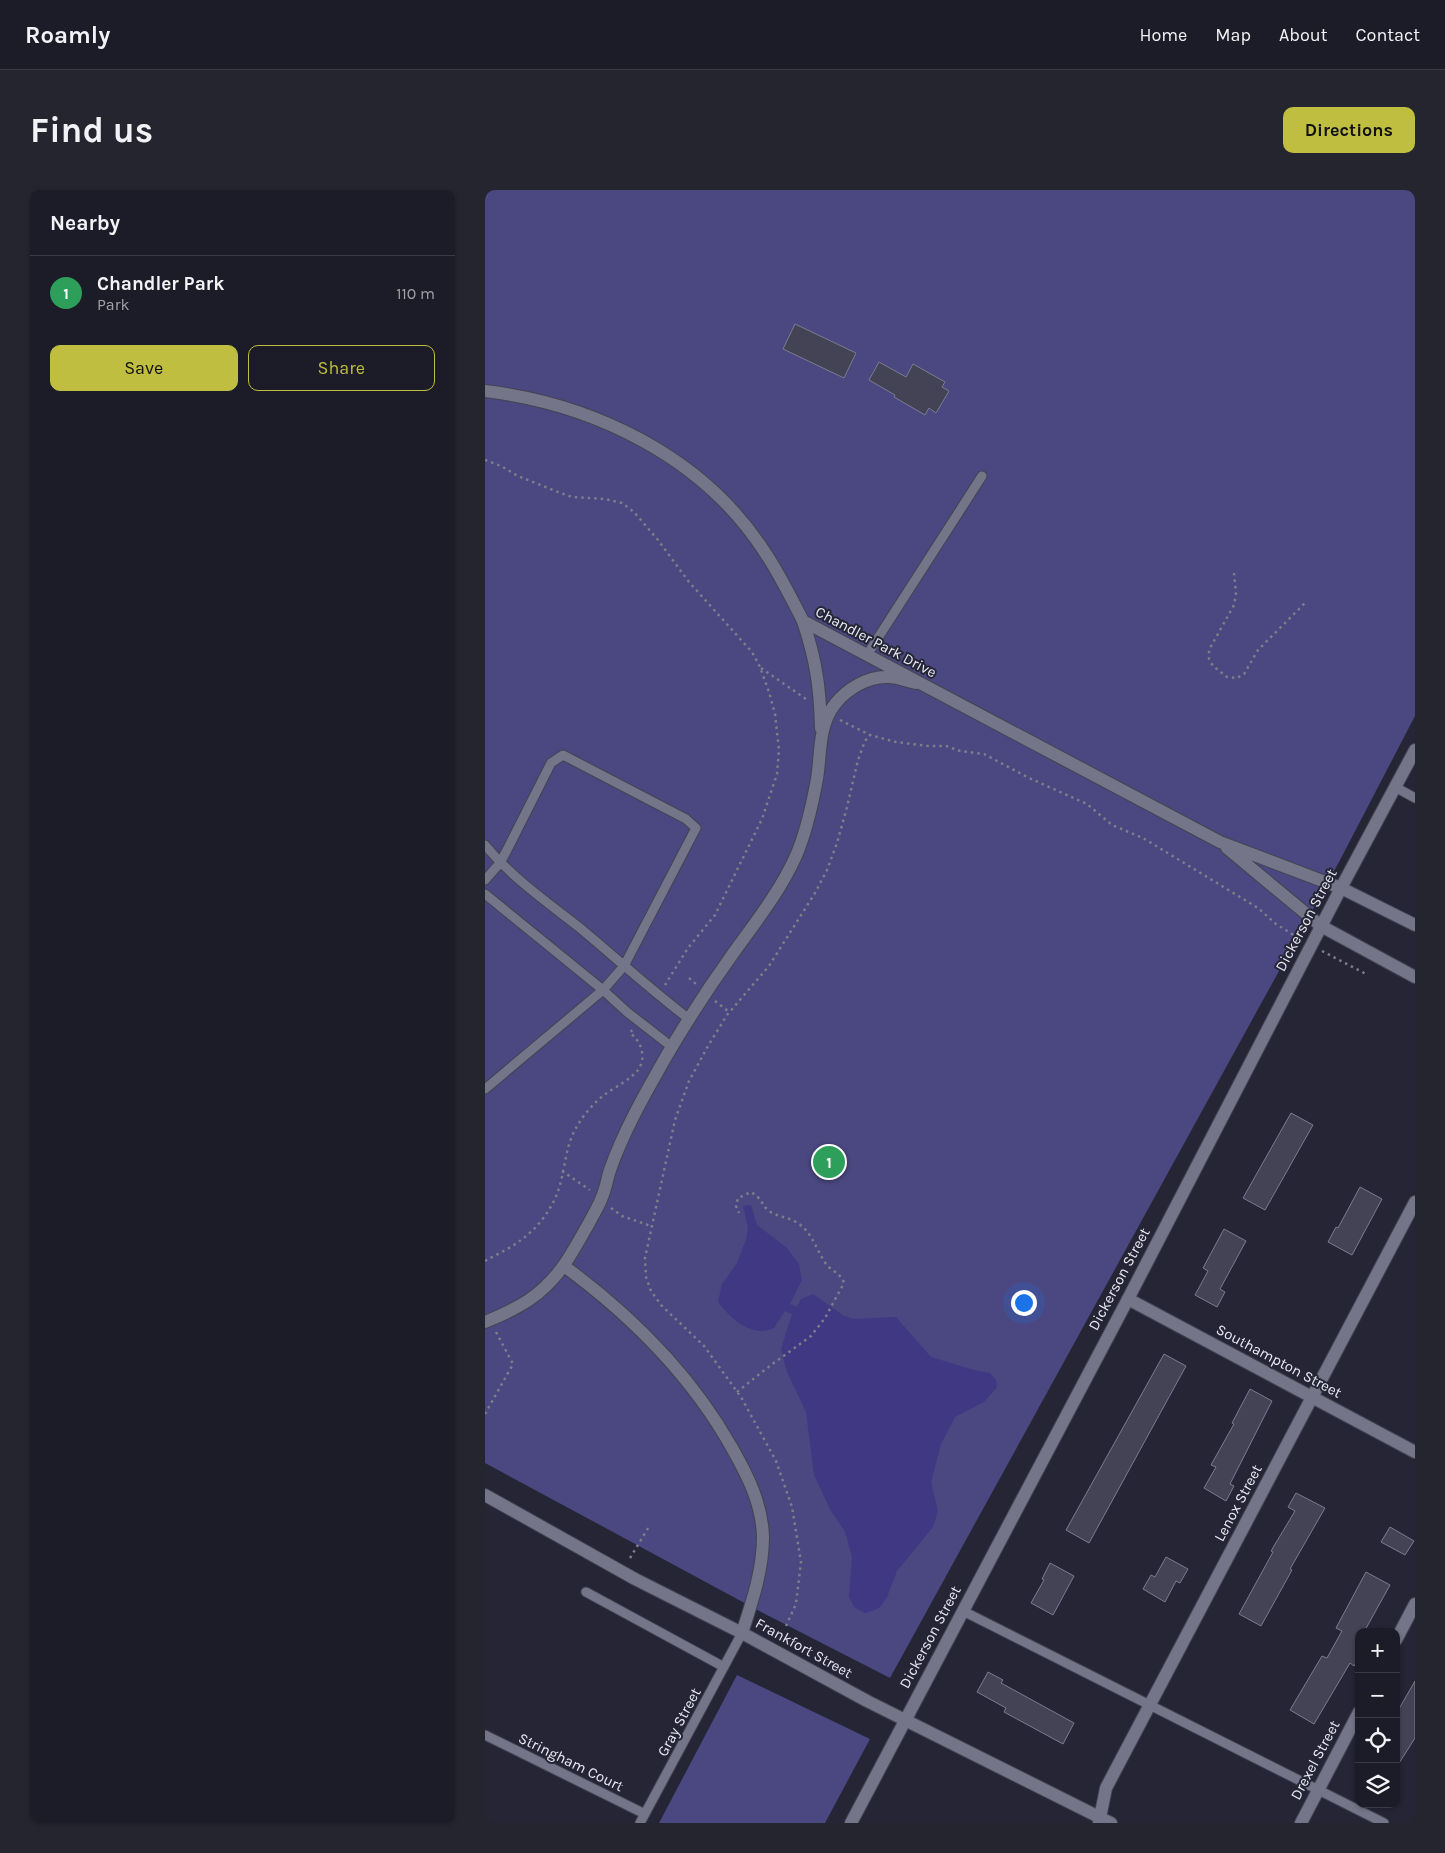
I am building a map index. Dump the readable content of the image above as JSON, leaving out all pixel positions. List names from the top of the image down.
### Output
{
  "streets": {
    "street": [
      "Chandler Park Drive",
      "Dickerson Street",
      "Southampton Street",
      "Lenox Street",
      "Frankfort Street",
      "Drexel Street"
    ],
    "lane": ["Gray Street", "Stringham Court"]
  },
  "crossings": [
    ["Chandler Park Drive", "Dickerson Street"],
    ["Dickerson Street", "Southampton Street"],
    ["Dickerson Street", "Frankfort Street"],
    ["Southampton Street", "Lenox Street"],
    ["Lenox Street", "Frankfort Street"],
    ["Frankfort Street", "Gray Street"],
    ["Gray Street", "Stringham Court"]
  ],
  "page": {
    "header": "Roamly",
    "nav": [
      "Home",
      "Map",
      "About",
      "Contact"
    ],
    "buttons": [
      "Directions",
      ["Save", "Share"]
    ],
    "title": "Find us",
    "heading": "Nearby",
    "list": [
      {
        "mark": "1",
        "name": "Chandler Park",
        "note": "Park",
        "value": "110 m"
      }
    ],
    "pins": "1",
    "map_buttons": ["+", "−"]
  }
}
